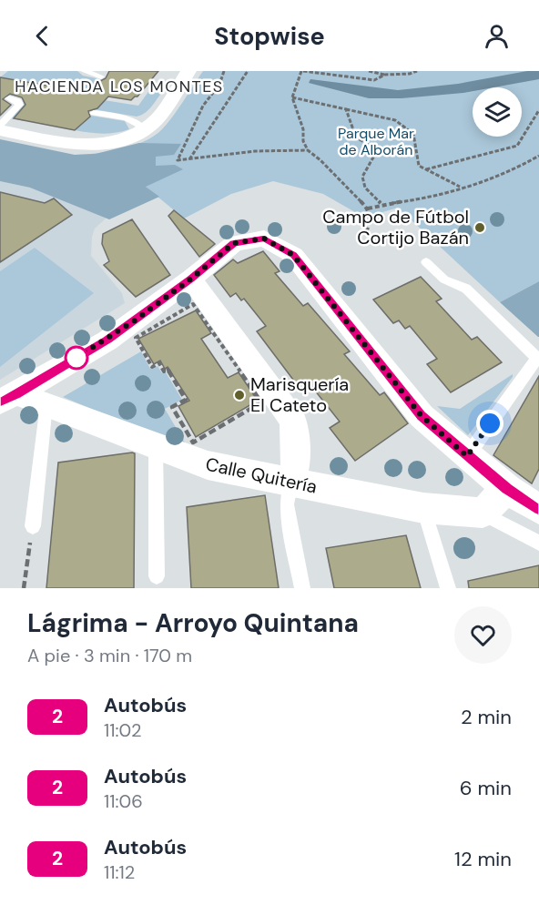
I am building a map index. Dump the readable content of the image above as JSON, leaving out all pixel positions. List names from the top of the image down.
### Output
{
  "streets": {
    "street": ["Calle Quitería"]
  },
  "districts": ["HACIENDA LOS MONTES"],
  "parks": ["Parque Mar de Alborán"],
  "places": ["Campo de Fútbol Cortijo Bazán", "Marisquería El Cateto"],
  "lines": ["bus line 2"],
  "page": {
    "header": "Stopwise",
    "heading": ["Lágrima - Arroyo Quintana", "A pie · 3 min · 170 m"],
    "list": [
      {
        "mark": "2",
        "name": "Autobús",
        "note": "11:02",
        "value": "2 min"
      },
      {
        "mark": "2",
        "name": "Autobús",
        "note": "11:06",
        "value": "6 min"
      },
      {
        "mark": "2",
        "name": "Autobús",
        "note": "11:12",
        "value": "12 min"
      }
    ]
  }
}
